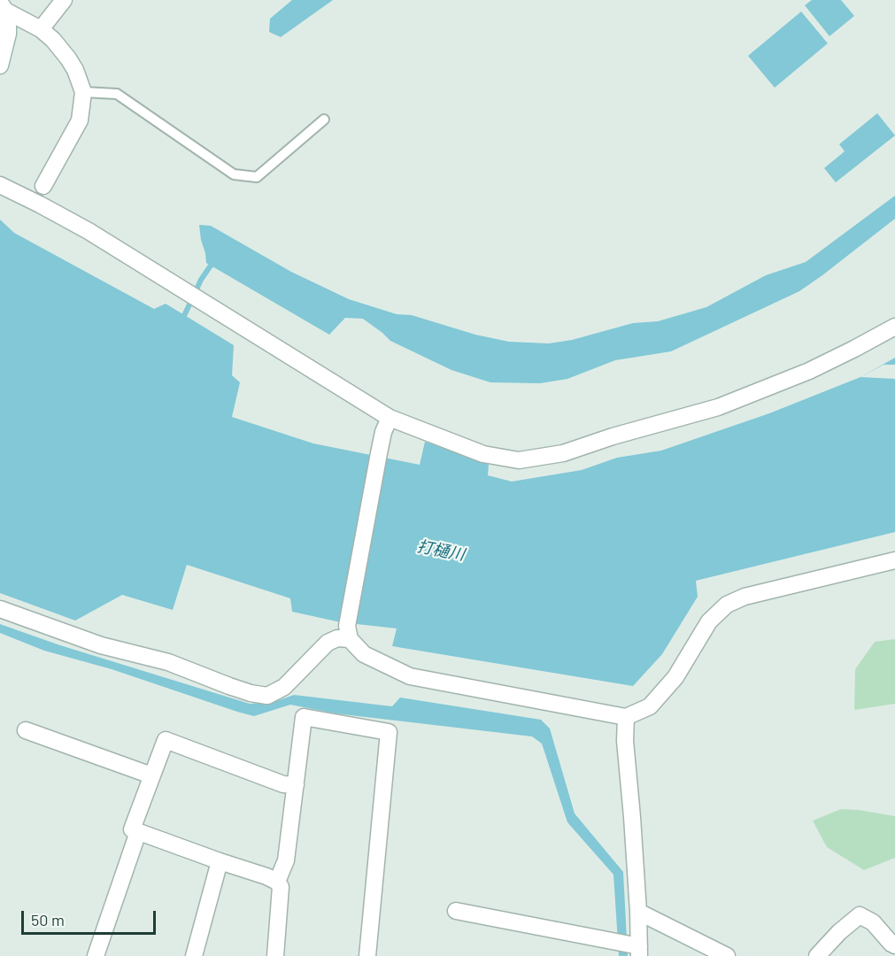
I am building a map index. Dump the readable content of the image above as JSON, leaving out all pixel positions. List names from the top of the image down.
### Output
{
  "water": ["打樋川"],
  "scale_bar": "50 m"
}
